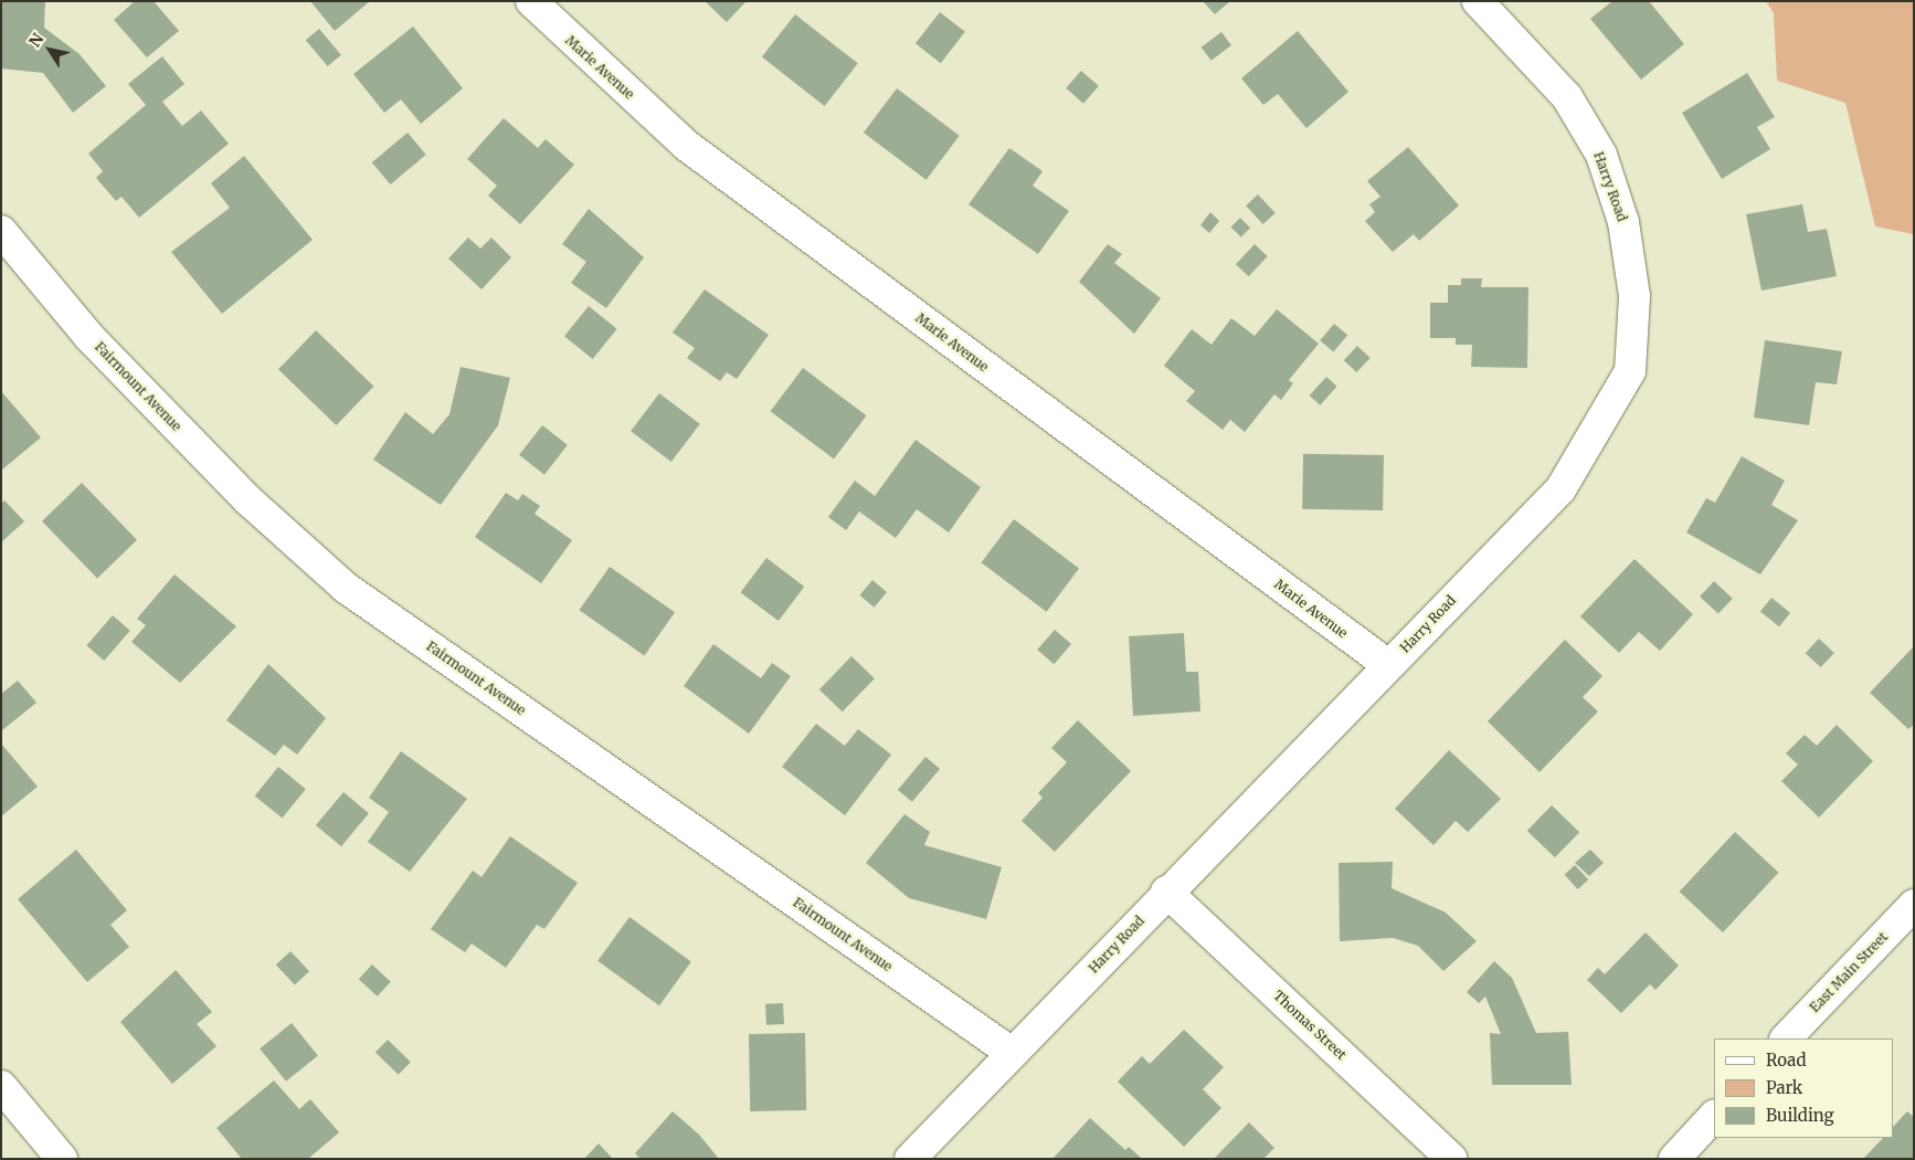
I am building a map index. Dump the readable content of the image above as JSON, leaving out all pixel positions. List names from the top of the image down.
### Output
{
  "streets": {
    "street": [
      "Marie Avenue",
      "Harry Road",
      "Fairmount Avenue",
      "East Main Street",
      "Thomas Street"
    ]
  },
  "crossings": [
    ["Marie Avenue", "Harry Road"],
    ["Harry Road", "Fairmount Avenue"],
    ["Harry Road", "Thomas Street"]
  ],
  "legend": ["Road", "Park", "Building"],
  "north": "top left"
}
